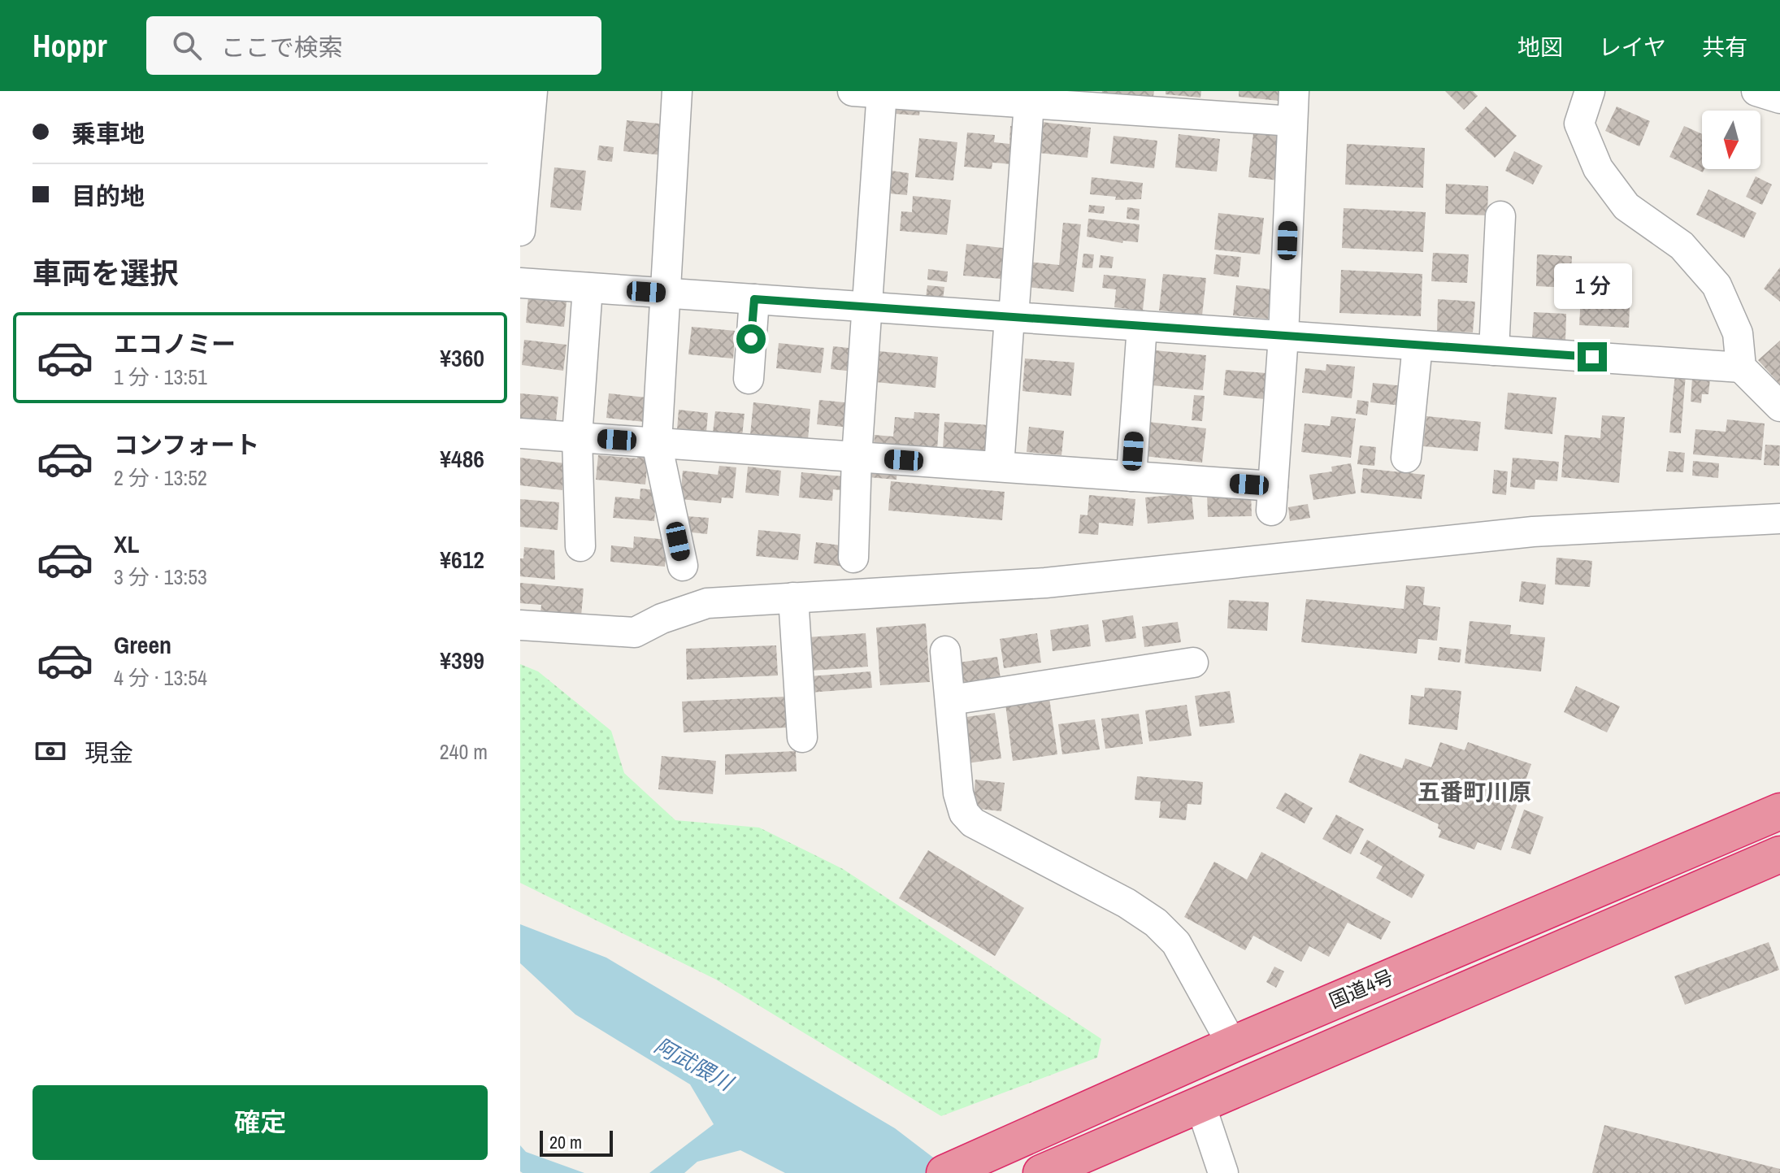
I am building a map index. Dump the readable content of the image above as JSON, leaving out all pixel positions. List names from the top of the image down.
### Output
{
  "streets": {
    "highway": ["国道4号"]
  },
  "districts": ["五番町川原"],
  "water": ["阿武隈川"],
  "scale_bar": "20 m",
  "north": "bottom",
  "page": {
    "header": "Hoppr",
    "search": "ここで検索",
    "nav": ["地図", "レイヤ", "共有"],
    "banner": ["乗車地", "目的地"],
    "heading": "車両を選択",
    "bubble": "1 分",
    "list": [
      {
        "name": "エコノミー",
        "note": "1 分 · 13:51",
        "value": "¥360"
      },
      {
        "name": "コンフォート",
        "note": "2 分 · 13:52",
        "value": "¥486"
      },
      {
        "name": "XL",
        "note": "3 分 · 13:53",
        "value": "¥612"
      },
      {
        "name": "Green",
        "note": "4 分 · 13:54",
        "value": "¥399"
      }
    ],
    "pay": ["現金", "240 m"],
    "buttons": "確定",
    "scale": "20 m"
  }
}
